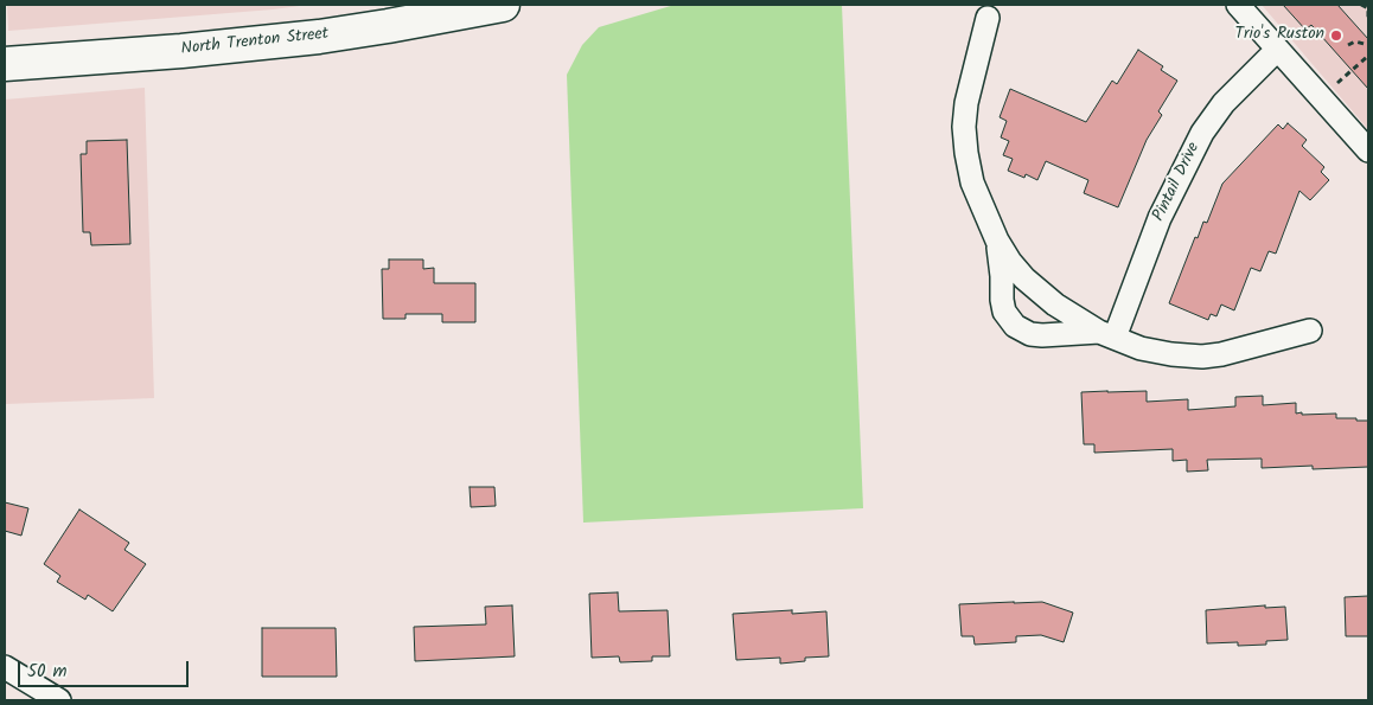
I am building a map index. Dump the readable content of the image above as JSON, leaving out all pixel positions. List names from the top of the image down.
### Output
{
  "streets": {
    "highway": ["North Trenton Street"],
    "street": ["Pintail Drive"]
  },
  "places": ["Trio's Ruston"],
  "scale_bar": "50 m"
}
